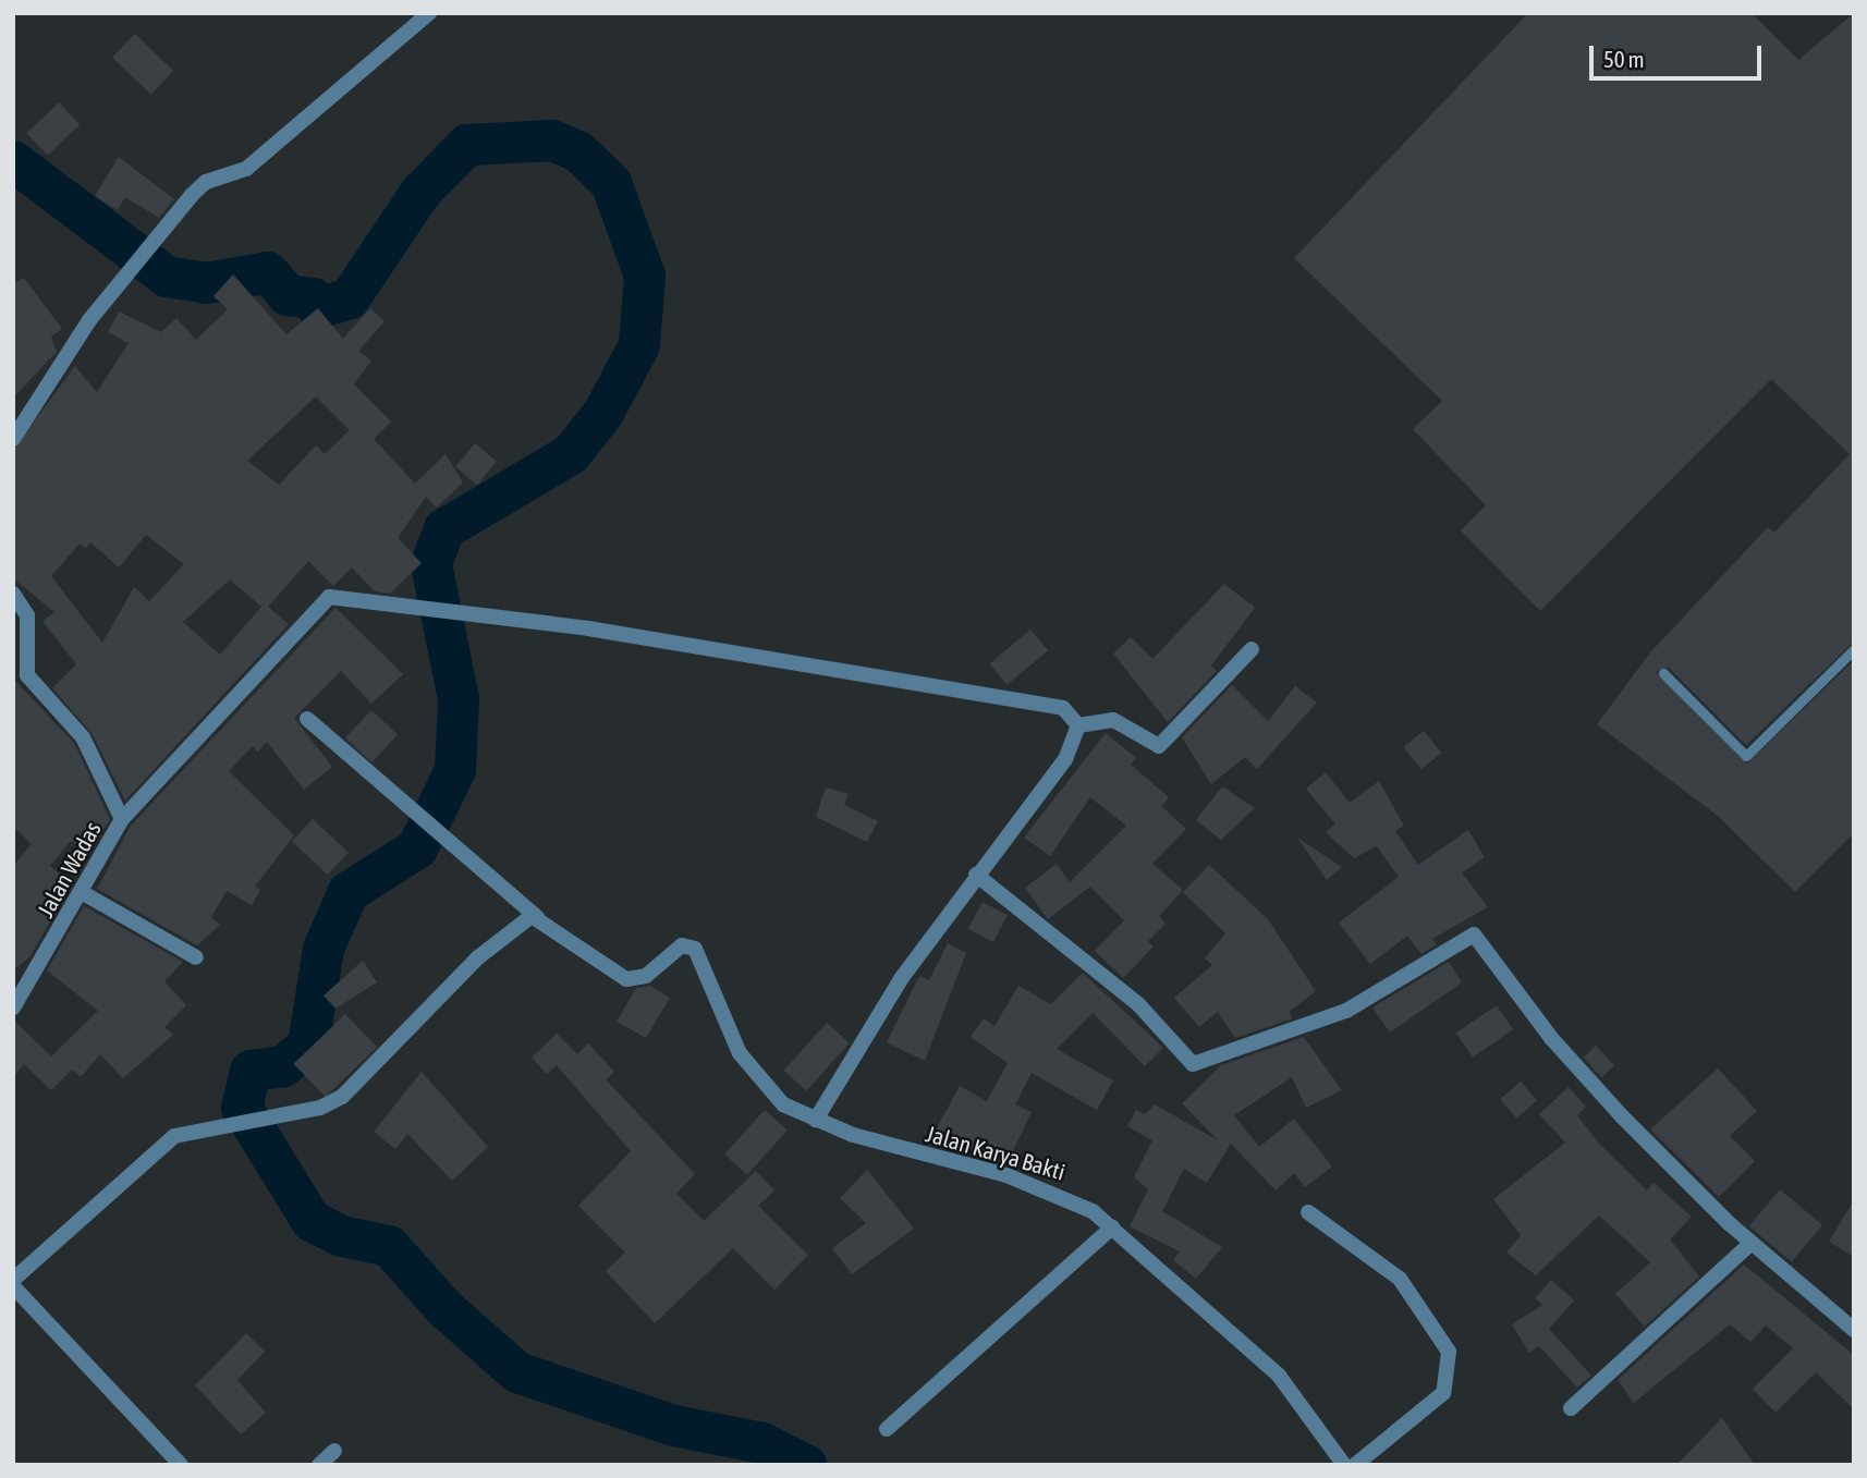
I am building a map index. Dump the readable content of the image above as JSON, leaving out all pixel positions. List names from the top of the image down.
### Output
{
  "streets": {
    "street": ["Jalan Wadas", "Jalan Karya Bakti"]
  },
  "scale_bar": "50 m"
}
